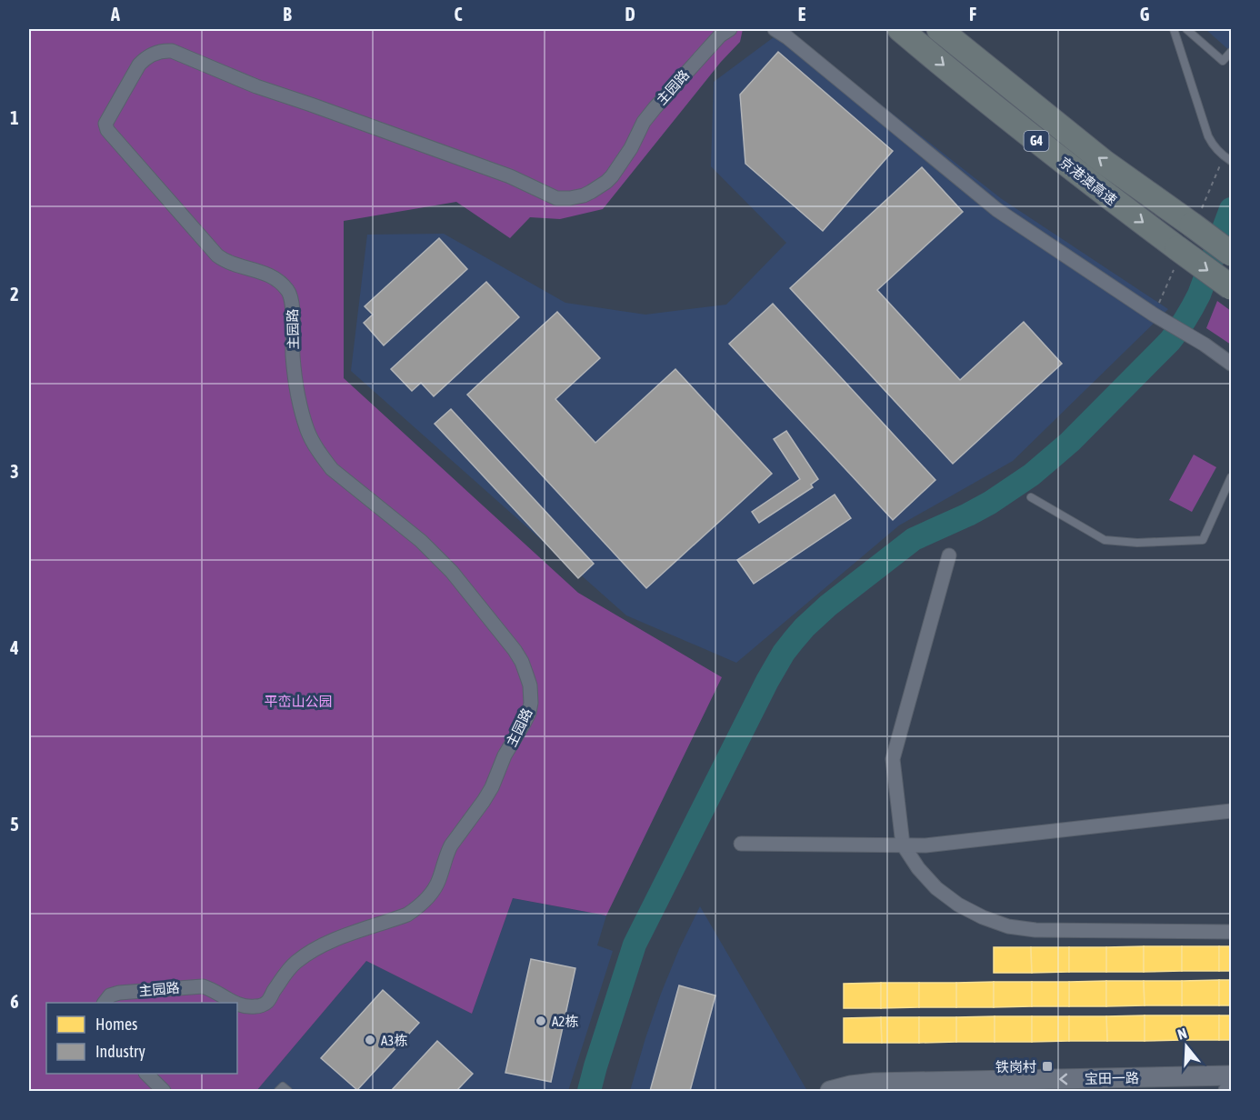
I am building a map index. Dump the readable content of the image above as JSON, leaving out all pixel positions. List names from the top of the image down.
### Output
{
  "streets": {
    "highway": ["G4", "京港澳高速"],
    "main road": ["宝田一路"],
    "street": ["主园路"]
  },
  "one_way": ["宝田一路"],
  "parks": ["平峦山公园"],
  "places": {
    "other": ["A2栋", "A3栋"],
    "transit": ["铁岗村"]
  },
  "legend": ["Homes", "Industry"],
  "north": "top",
  "grid": {
    "columns": [
      "A",
      "B",
      "C",
      "D",
      "E",
      "F",
      "G"
    ],
    "rows": [
      "1",
      "2",
      "3",
      "4",
      "5",
      "6"
    ]
  }
}
